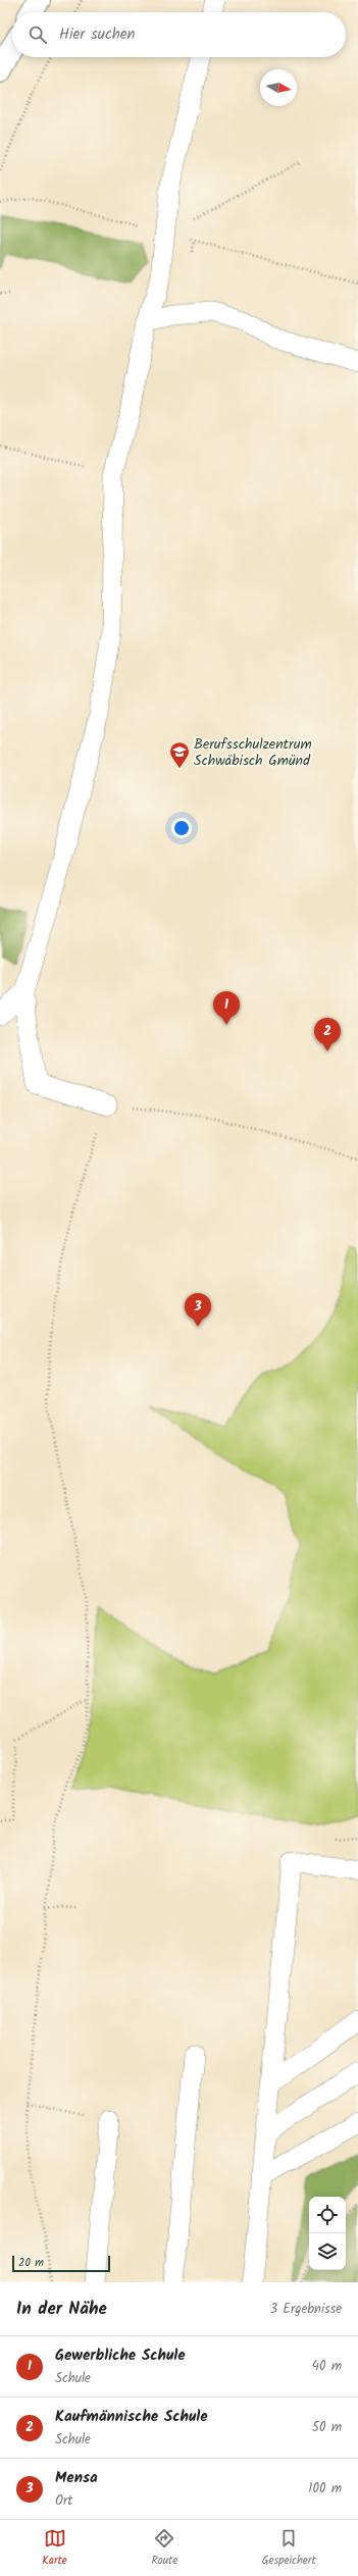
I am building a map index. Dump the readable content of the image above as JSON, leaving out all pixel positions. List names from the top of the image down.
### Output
{
  "places": {
    "school or university": ["Berufsschulzentrum Schwäbisch Gmünd"]
  },
  "scale_bar": "20 m",
  "north": "right",
  "page": {
    "search": "Hier suchen",
    "pins": ["1", "2", "3"],
    "scale": "20 m",
    "heading": ["In der Nähe", "3 Ergebnisse"],
    "list": [
      {
        "mark": "1",
        "name": "Gewerbliche Schule",
        "note": "Schule",
        "value": "40 m"
      },
      {
        "mark": "2",
        "name": "Kaufmännische Schule",
        "note": "Schule",
        "value": "50 m"
      },
      {
        "mark": "3",
        "name": "Mensa",
        "note": "Ort",
        "value": "100 m"
      }
    ],
    "nav": ["Karte", "Route", "Gespeichert"]
  }
}
